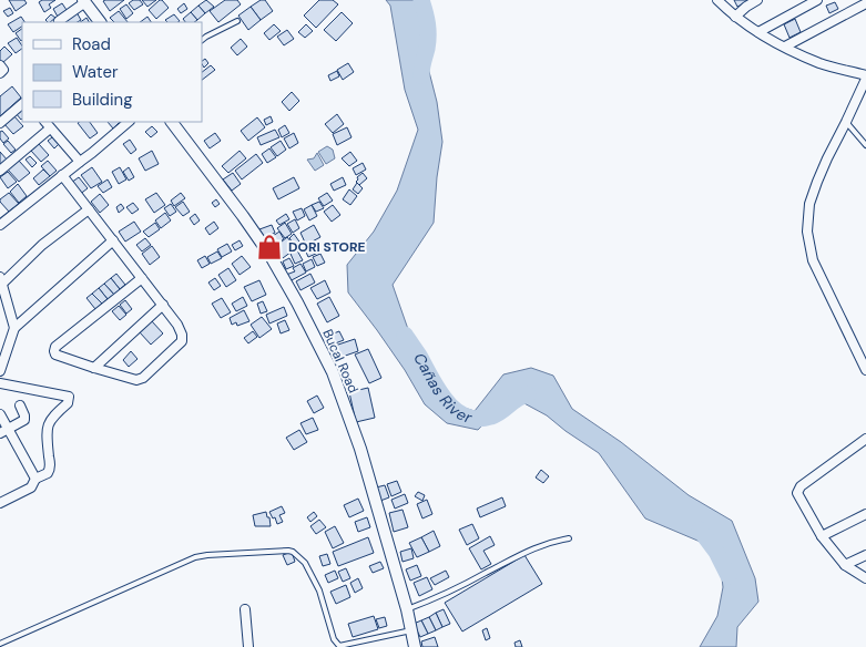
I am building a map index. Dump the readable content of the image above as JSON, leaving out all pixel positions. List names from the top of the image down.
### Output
{
  "streets": {
    "street": ["Bucal Road"]
  },
  "water": ["Cañas River"],
  "places": {
    "shop": ["DORI STORE"]
  },
  "legend": ["Road", "Water", "Building"]
}
